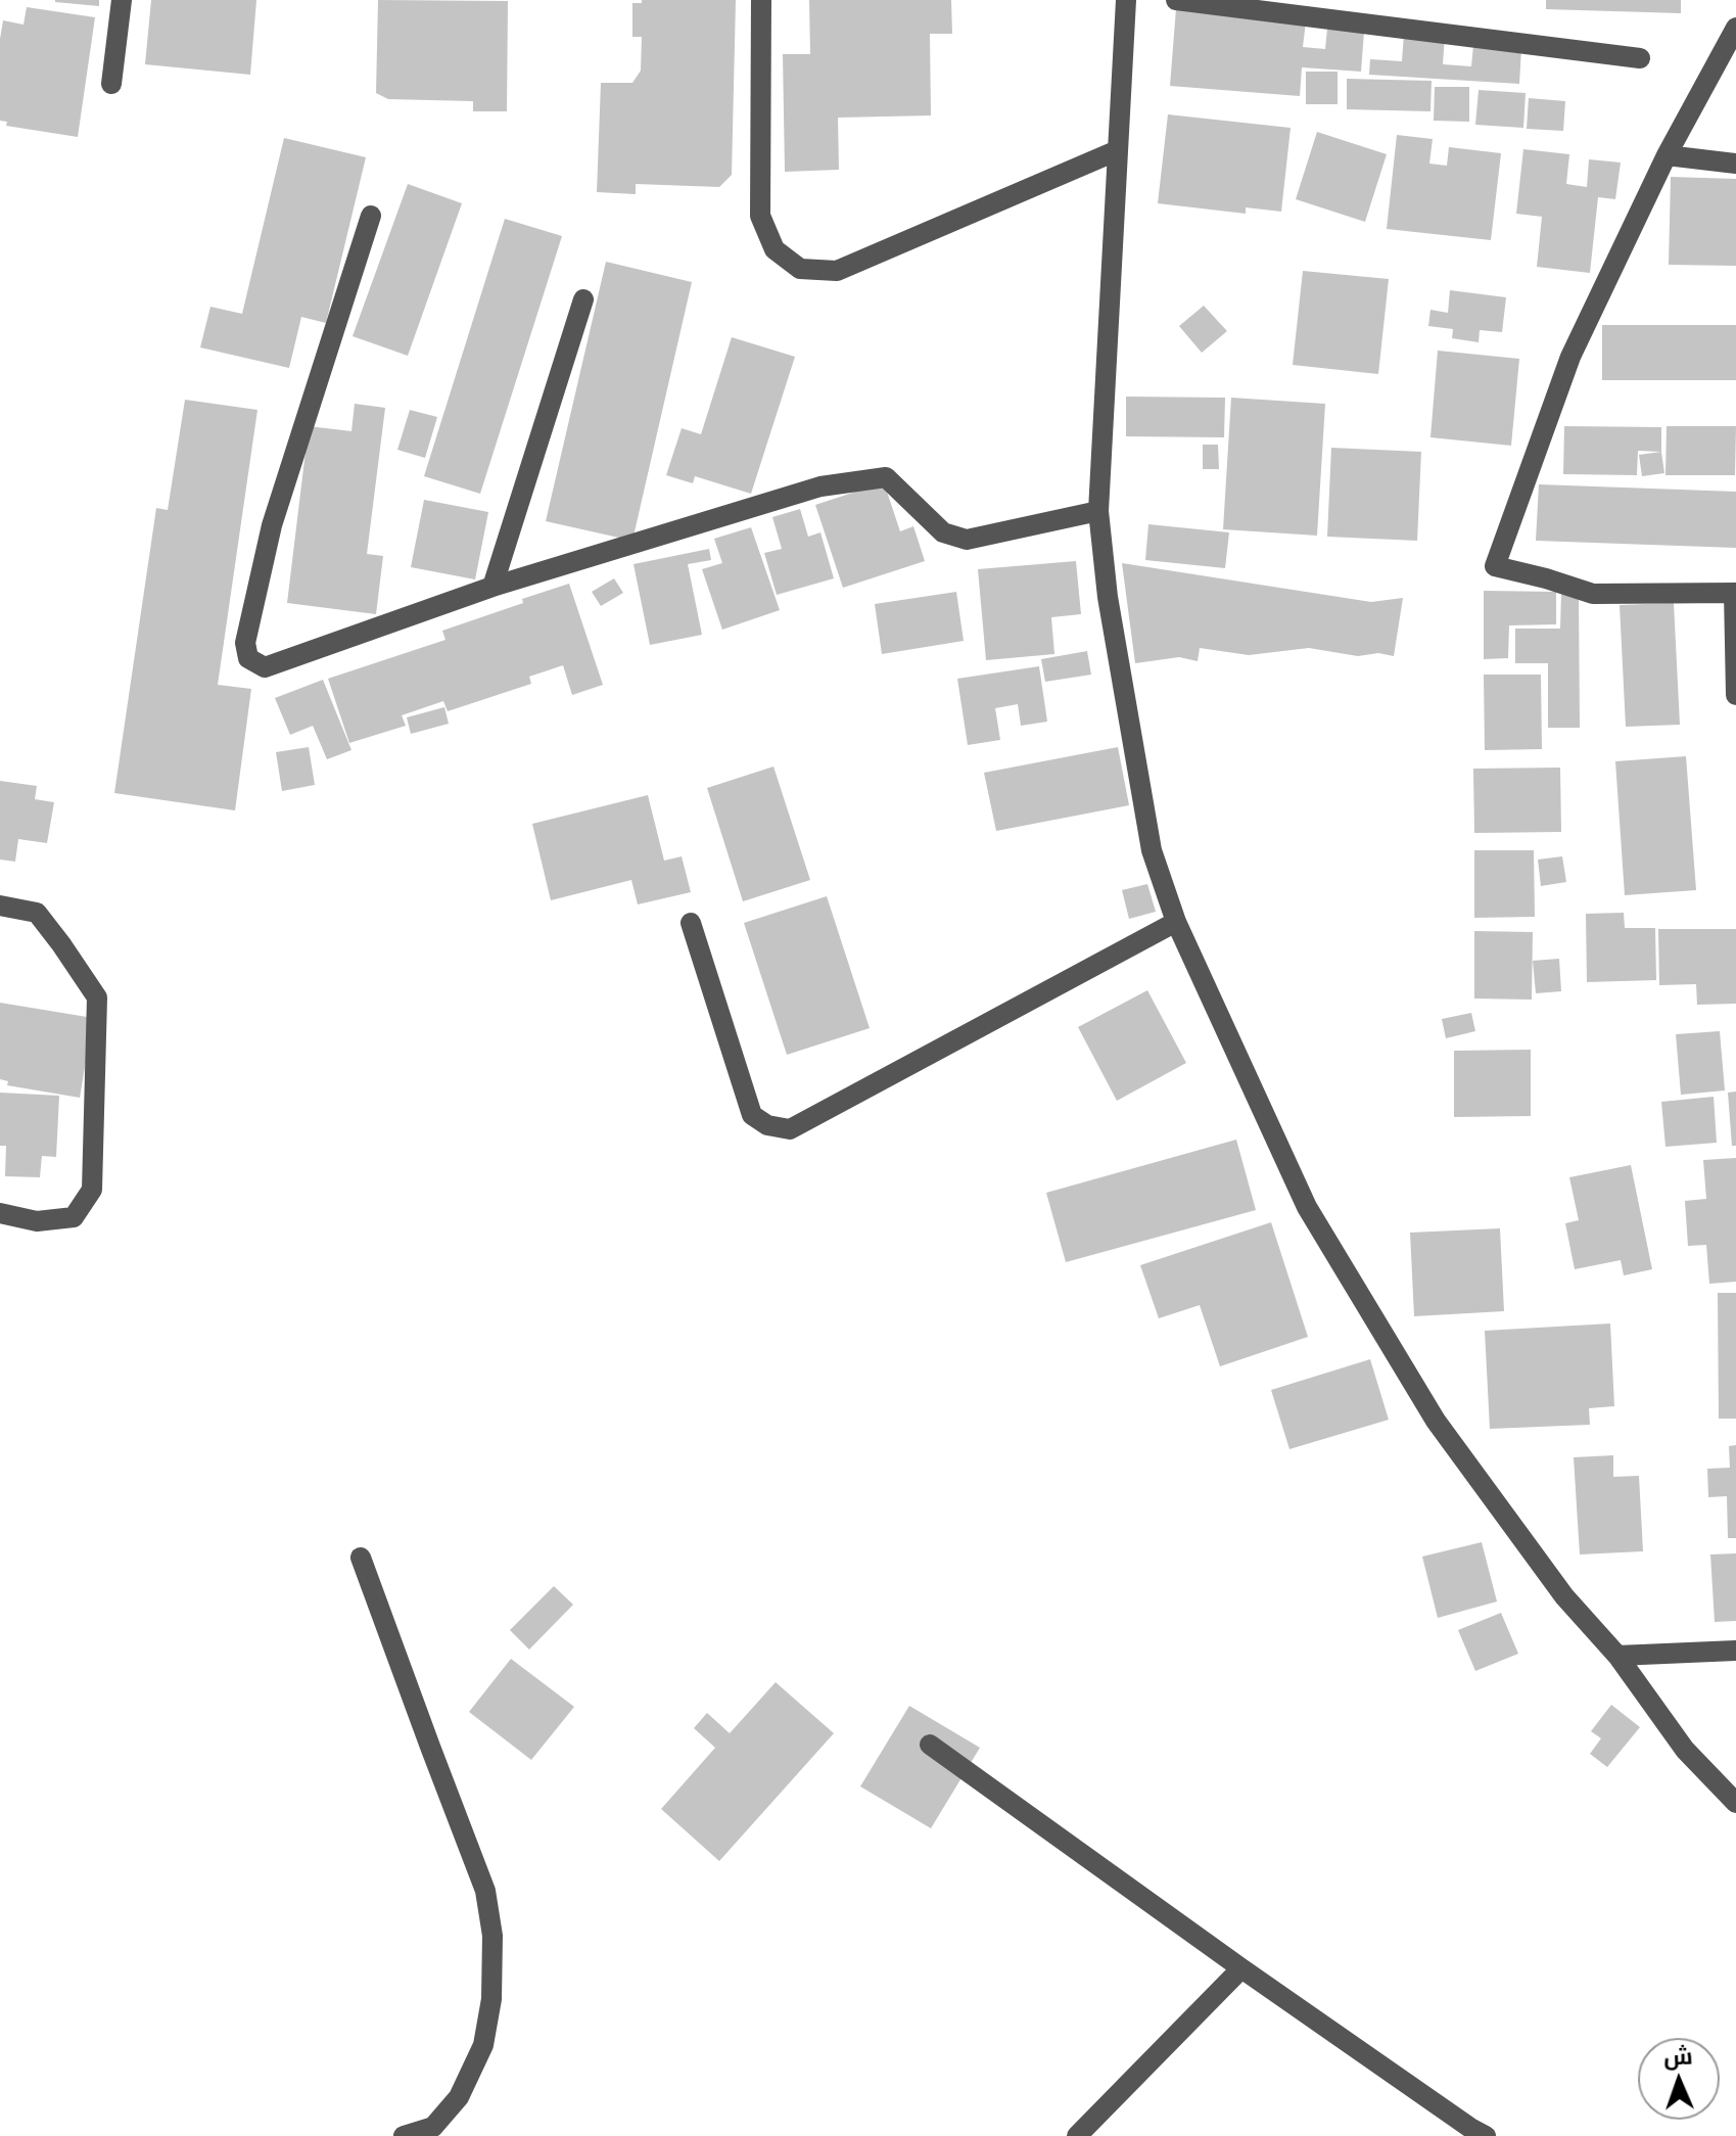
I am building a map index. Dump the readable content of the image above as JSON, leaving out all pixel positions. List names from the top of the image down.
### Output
{
  "north": "top"
}
